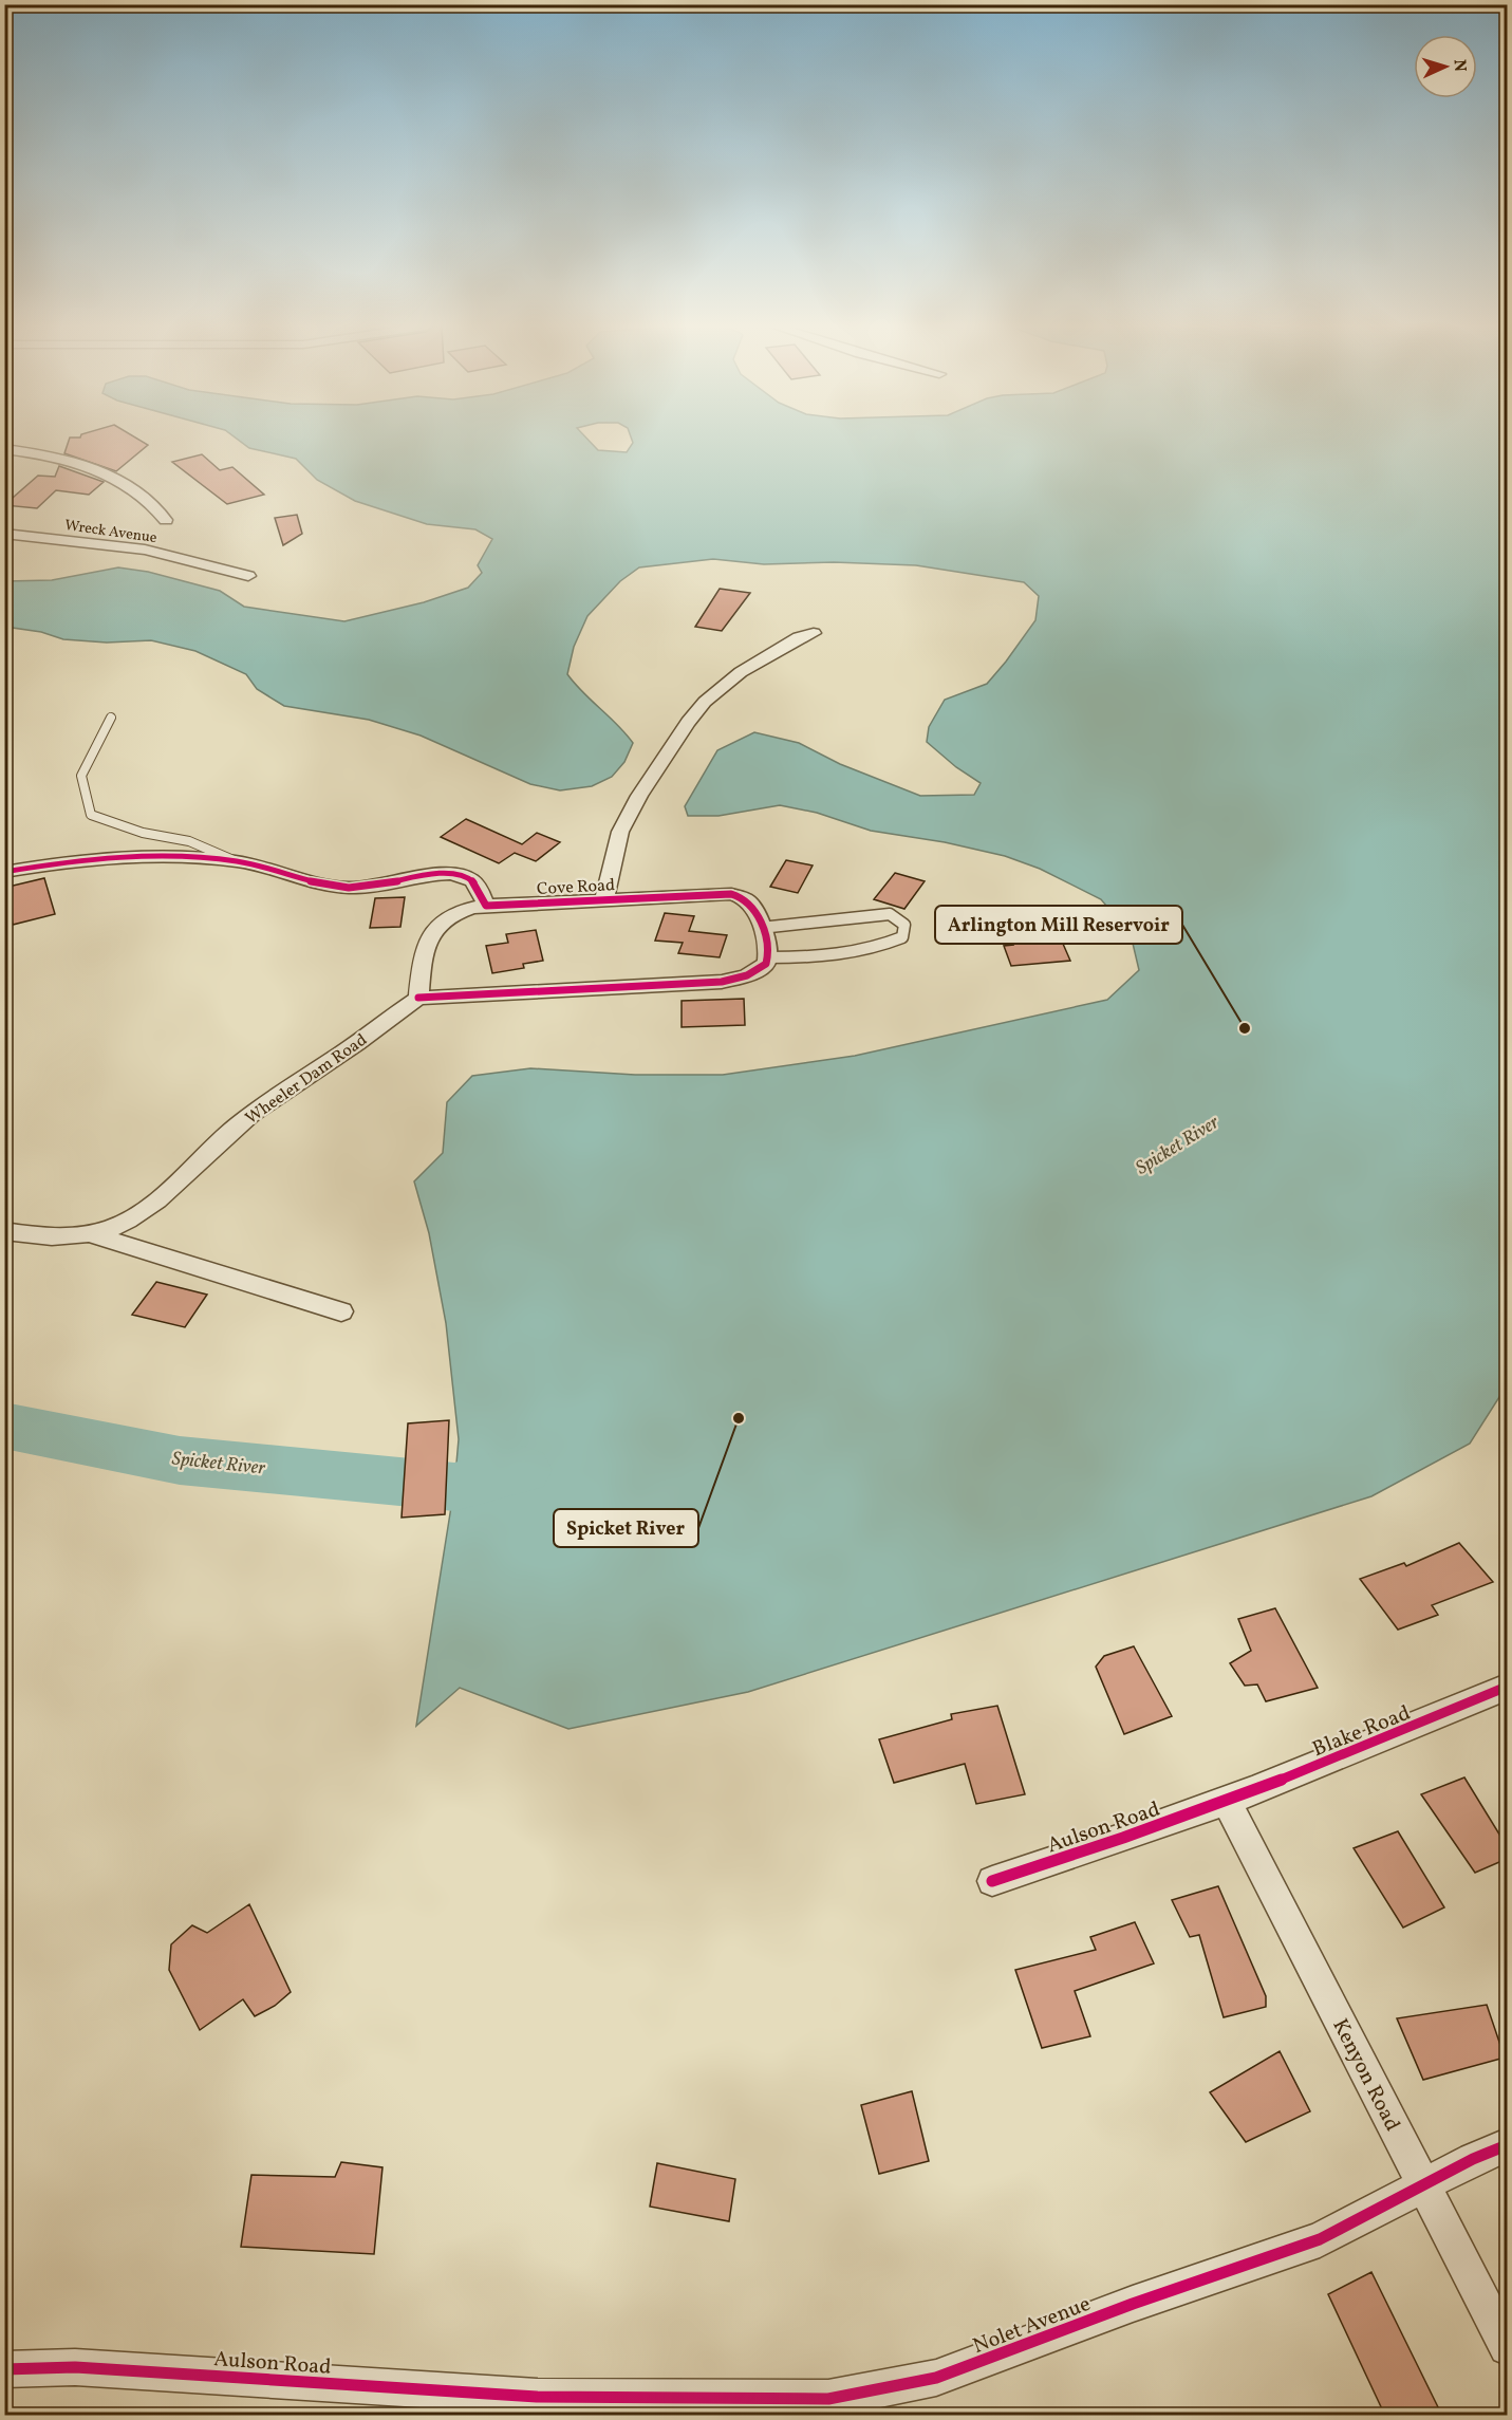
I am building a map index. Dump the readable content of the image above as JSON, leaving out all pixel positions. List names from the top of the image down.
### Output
{
  "streets": {
    "street": [
      "Wreck Avenue",
      "Cove Road",
      "Wheeler Dam Road",
      "Blake Road",
      "Aulson Road",
      "Kenyon Road",
      "Nolet Avenue"
    ]
  },
  "crossings": [
    ["Blake Road", "Aulson Road"],
    ["Blake Road", "Kenyon Road"],
    ["Aulson Road", "Kenyon Road"],
    ["Aulson Road", "Nolet Avenue"],
    ["Kenyon Road", "Nolet Avenue"]
  ],
  "water": ["Spicket River"],
  "places": ["Arlington Mill Reservoir", "Spicket River"],
  "north": "right"
}
